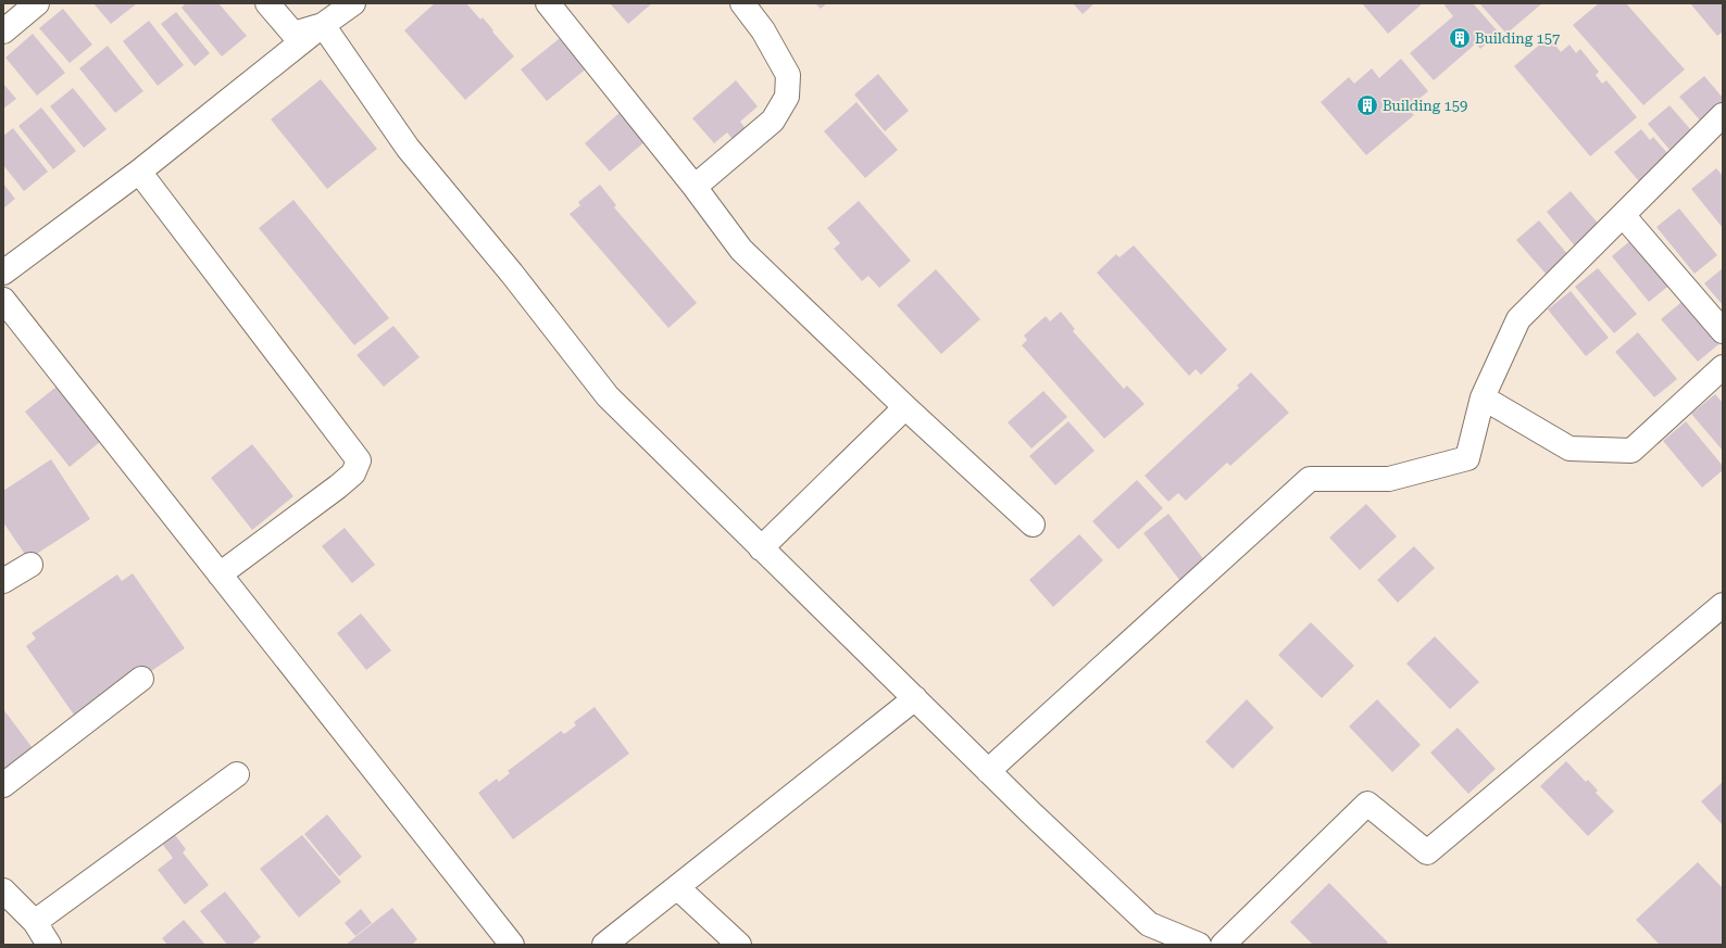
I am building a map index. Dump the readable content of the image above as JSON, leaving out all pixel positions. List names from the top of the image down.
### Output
{
  "places": {
    "building": ["Building 157", "Building 159"]
  }
}
